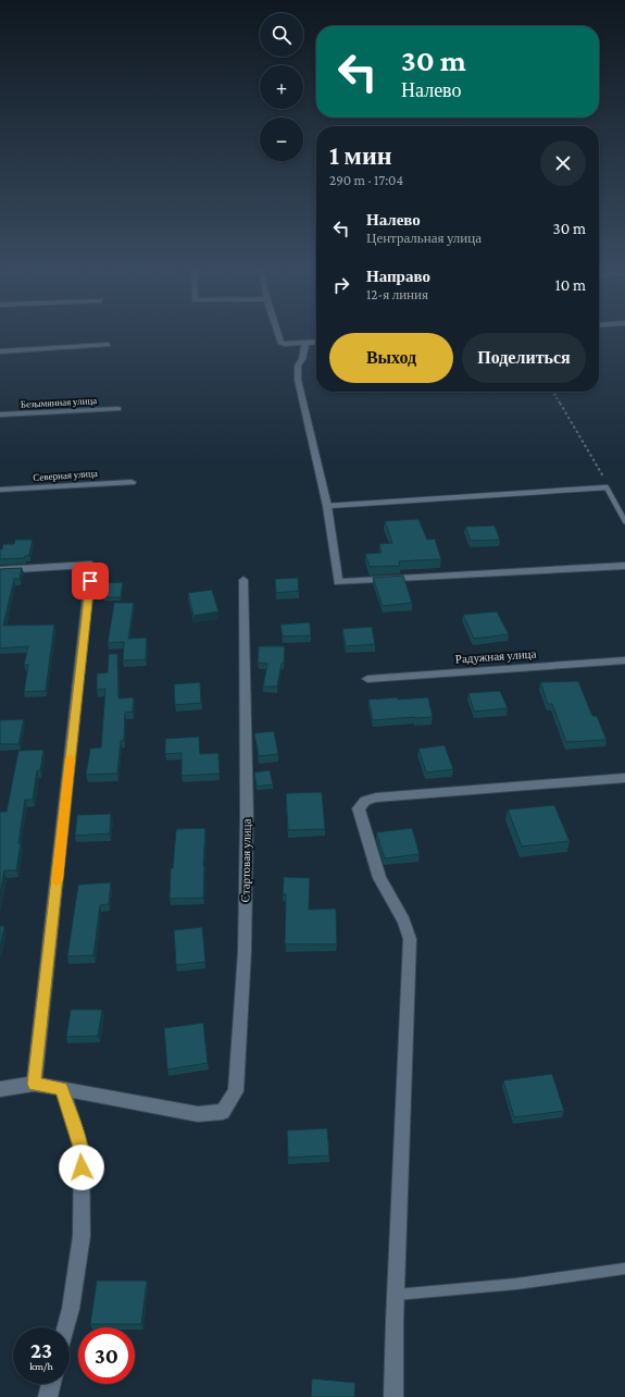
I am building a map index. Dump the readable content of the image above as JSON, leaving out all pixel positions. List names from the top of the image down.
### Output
{
  "streets": {
    "street": [
      "Безымянная улица",
      "Северная улица",
      "Радужная улица",
      "Стартовая улица"
    ]
  },
  "page": {
    "map_buttons": ["+", "−"],
    "turn": ["30 m", "Налево"],
    "heading": ["1 мин", "290 m · 17:04"],
    "list": [
      {
        "name": "Налево",
        "note": "Центральная улица",
        "value": "30 m"
      },
      {
        "name": "Направо",
        "note": "12-я линия",
        "value": "10 m"
      }
    ],
    "buttons": ["Выход", "Поделиться"],
    "speed": "23 km/h",
    "limit": "30"
  }
}
